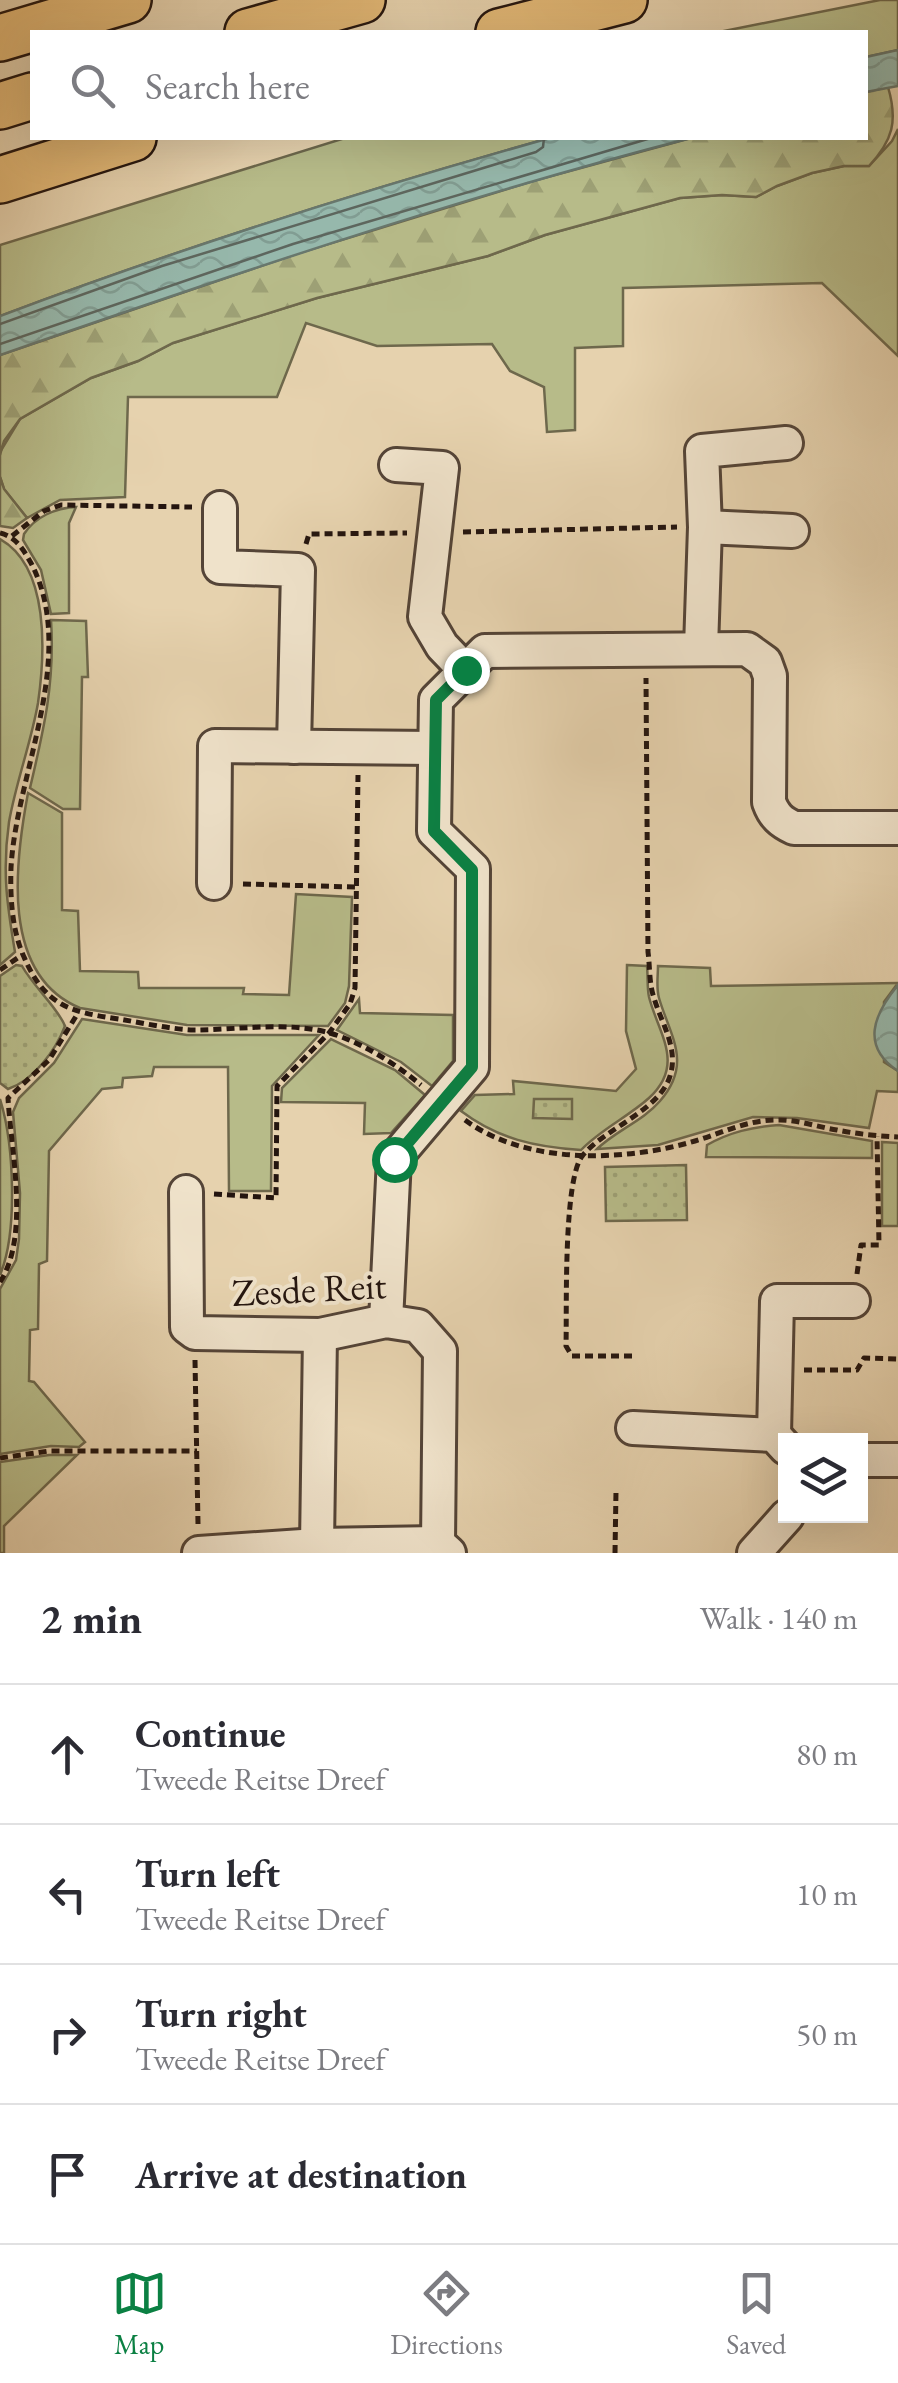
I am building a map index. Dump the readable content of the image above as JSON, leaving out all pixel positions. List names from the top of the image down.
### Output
{
  "streets": {
    "street": ["Zesde Reit"]
  },
  "page": {
    "search": "Search here",
    "heading": ["2 min", "Walk · 140 m"],
    "list": [
      ["Continue", "Tweede Reitse Dreef", "80 m"],
      ["Turn left", "Tweede Reitse Dreef", "10 m"],
      ["Turn right", "Tweede Reitse Dreef", "50 m"],
      "Arrive at destination"
    ],
    "nav": ["Map", "Directions", "Saved"]
  }
}
